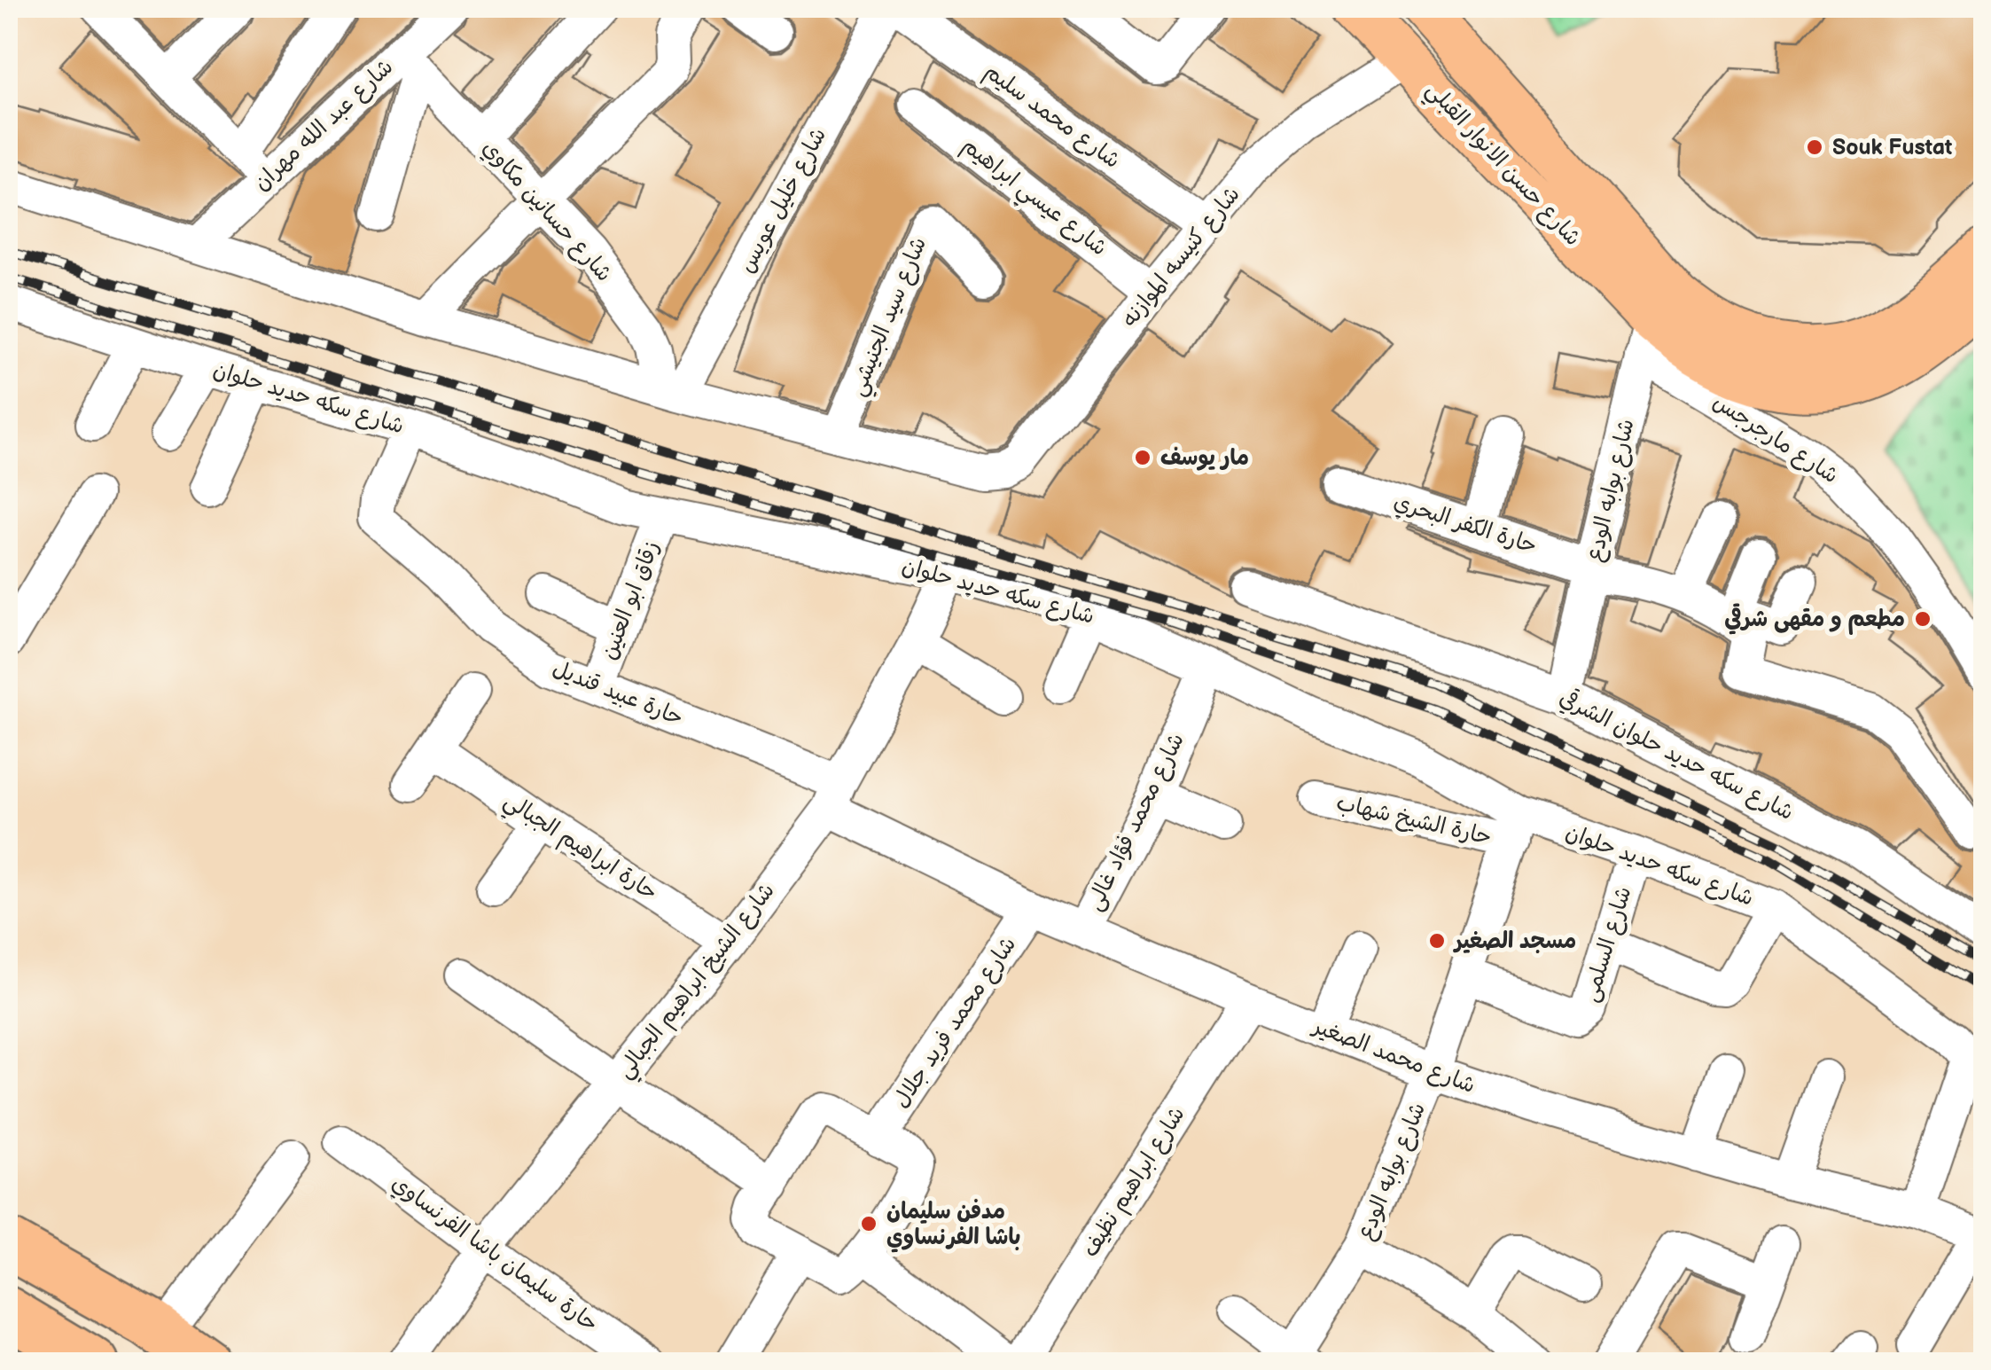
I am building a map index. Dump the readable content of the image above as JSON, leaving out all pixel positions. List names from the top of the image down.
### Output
{
  "streets": {
    "main road": ["شارع حسن الانوار القبلي"],
    "street": [
      "شارع محمد سليم",
      "شارع عبد الله مهران",
      "شارع عيسي ابراهيم",
      "شارع خليل عويس",
      "شارع حسانين مكاوي",
      "شارع كنيسه الموازنه",
      "شارع سيد الجنيشي",
      "شارع سكه حديد حلوان",
      "شارع مارجرجس",
      "شارع بوابه الودع",
      "حارة الكفر البحري",
      "زقاق ابو العنين",
      "حارة عبيد قنديل",
      "شارع سكه حديد حلوان الشرقي",
      "حارة الشيخ شهاب",
      "شارع محمد فؤاد غالى",
      "حارة ابراهيم الجبالي",
      "شارع السلمى",
      "شارع الشيخ ابراهيم الجبالي",
      "شارع محمد فريد جلال",
      "شارع محمد الصغير",
      "شارع ابراهيم نظيف",
      "حارة سليمان باشا الفرنساوي"
    ]
  },
  "crossings": [
    ["شارع محمد سليم", "شارع كنيسه الموازنه"],
    ["شارع عبد الله مهران", "شارع حسانين مكاوي"],
    ["شارع حسن الانوار القبلي", "شارع كنيسه الموازنه"],
    ["شارع حسن الانوار القبلي", "شارع مارجرجس"],
    ["شارع حسن الانوار القبلي", "شارع بوابه الودع"],
    ["شارع عيسي ابراهيم", "شارع كنيسه الموازنه"],
    ["شارع خليل عويس", "شارع حسانين مكاوي"],
    ["شارع كنيسه الموازنه", "شارع سيد الجنيشي"],
    ["شارع سكه حديد حلوان", "شارع بوابه الودع"],
    ["شارع سكه حديد حلوان", "زقاق ابو العنين"],
    ["شارع سكه حديد حلوان", "حارة عبيد قنديل"],
    ["شارع سكه حديد حلوان", "حارة الشيخ شهاب"],
    ["شارع سكه حديد حلوان", "شارع محمد فؤاد غالى"],
    ["شارع سكه حديد حلوان", "شارع السلمى"],
    ["شارع سكه حديد حلوان", "شارع الشيخ ابراهيم الجبالي"],
    ["شارع مارجرجس", "شارع بوابه الودع"],
    ["شارع بوابه الودع", "حارة الكفر البحري"],
    ["شارع بوابه الودع", "شارع سكه حديد حلوان الشرقي"],
    ["شارع بوابه الودع", "حارة الشيخ شهاب"],
    ["شارع بوابه الودع", "شارع السلمى"],
    ["شارع بوابه الودع", "شارع محمد الصغير"],
    ["زقاق ابو العنين", "حارة عبيد قنديل"],
    ["حارة عبيد قنديل", "شارع الشيخ ابراهيم الجبالي"],
    ["حارة عبيد قنديل", "شارع محمد الصغير"],
    ["شارع محمد فؤاد غالى", "شارع محمد الصغير"],
    ["حارة ابراهيم الجبالي", "شارع الشيخ ابراهيم الجبالي"],
    ["شارع الشيخ ابراهيم الجبالي", "شارع محمد الصغير"],
    ["شارع الشيخ ابراهيم الجبالي", "حارة سليمان باشا الفرنساوي"],
    ["شارع محمد فريد جلال", "شارع محمد الصغير"],
    ["شارع محمد الصغير", "شارع ابراهيم نظيف"]
  ],
  "places": [
    "Souk Fustat",
    "مار يوسف",
    "مطعم و مقهى شرقي",
    "مسجد الصغير",
    "مدفن سليمان باشا الفرنساوي"
  ]
}
